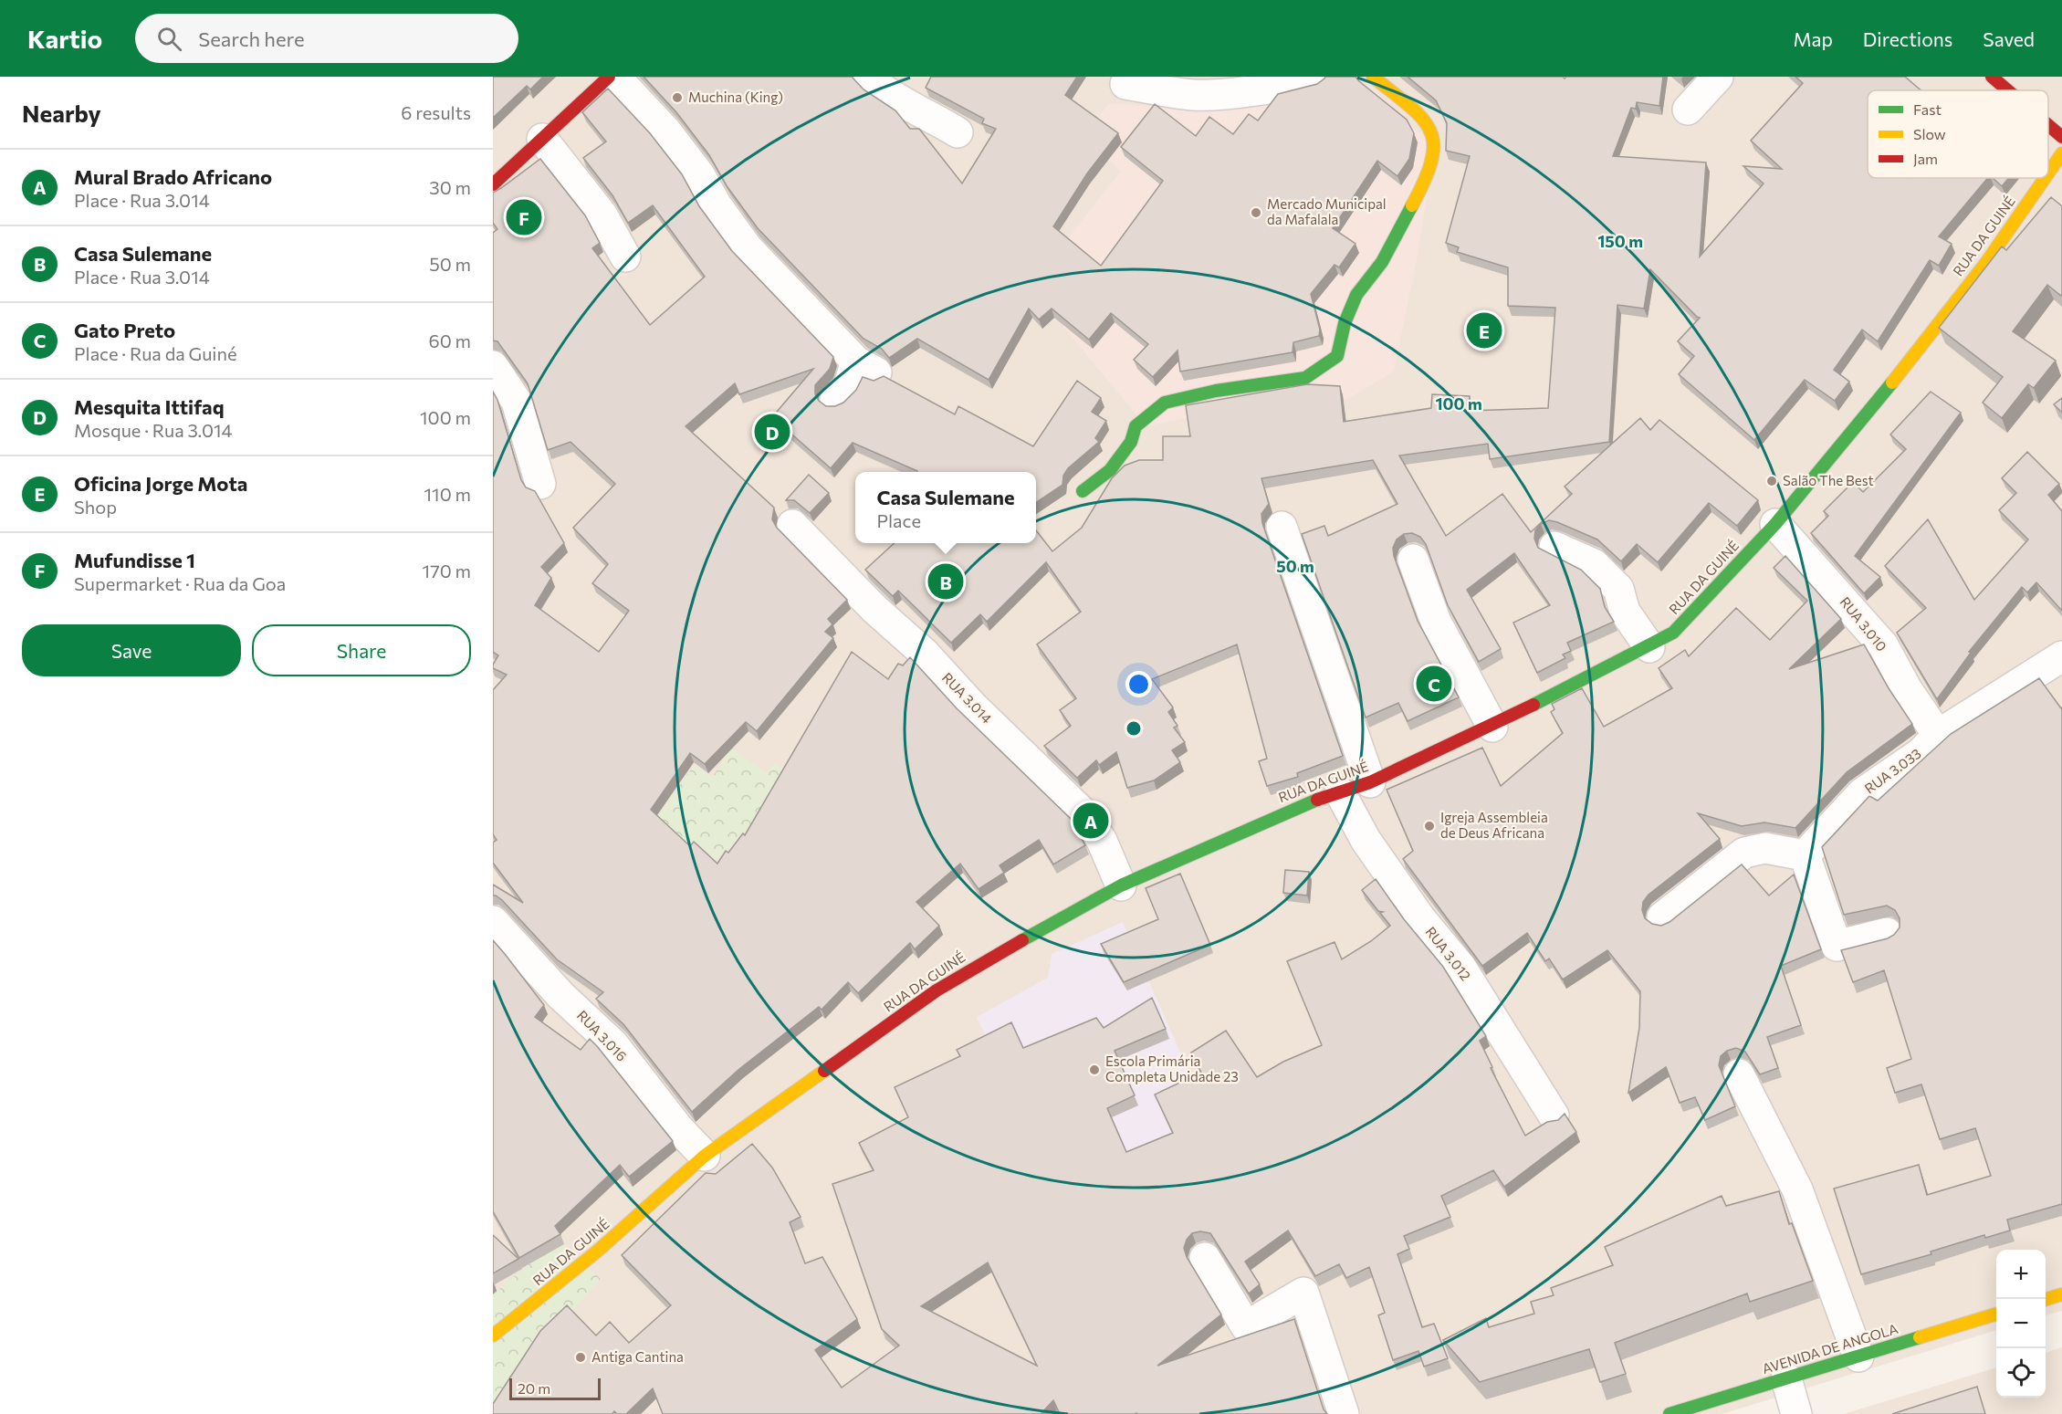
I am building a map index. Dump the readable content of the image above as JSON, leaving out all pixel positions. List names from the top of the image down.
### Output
{
  "streets": {
    "street": [
      "RUA DA GUINÉ",
      "RUA 3.010",
      "RUA 3.014",
      "RUA 3.033",
      "RUA 3.012",
      "RUA 3.016",
      "AVENIDA DE ANGOLA"
    ]
  },
  "crossings": [
    ["RUA DA GUINÉ", "RUA 3.010"],
    ["RUA DA GUINÉ", "RUA 3.014"],
    ["RUA DA GUINÉ", "RUA 3.012"],
    ["RUA DA GUINÉ", "RUA 3.016"],
    ["RUA 3.010", "RUA 3.033"]
  ],
  "places": [
    "Muchina (King)",
    "Mercado Municipal da Mafalala",
    "Salão The Best",
    "Igreja Assembleia de Deus Africana",
    "Escola Primária Completa Unidade 23",
    "Antiga Cantina"
  ],
  "legend": ["Fast", "Slow", "Jam"],
  "scale_bar": "20 m",
  "page": {
    "header": "Kartio",
    "search": "Search here",
    "nav": ["Map", "Directions", "Saved"],
    "heading": ["Nearby", "6 results"],
    "list": [
      {
        "mark": "A",
        "name": "Mural Brado Africano",
        "note": "Place · Rua 3.014",
        "value": "30 m"
      },
      {
        "mark": "B",
        "name": "Casa Sulemane",
        "note": "Place · Rua 3.014",
        "value": "50 m"
      },
      {
        "mark": "C",
        "name": "Gato Preto",
        "note": "Place · Rua da Guiné",
        "value": "60 m"
      },
      {
        "mark": "D",
        "name": "Mesquita Ittifaq",
        "note": "Mosque · Rua 3.014",
        "value": "100 m"
      },
      {
        "mark": "E",
        "name": "Oficina Jorge Mota",
        "note": "Shop",
        "value": "110 m"
      },
      {
        "mark": "F",
        "name": "Mufundisse 1",
        "note": "Supermarket · Rua da Goa",
        "value": "170 m"
      }
    ],
    "pins": [
      "F",
      "E",
      "D",
      "B",
      "C",
      "A"
    ],
    "popup": ["Casa Sulemane", "Place"],
    "buttons": ["Save", "Share"],
    "map_buttons": ["+", "−"],
    "scale": "20 m"
  },
  "rings": ["150 m", "100 m", "50 m"]
}
